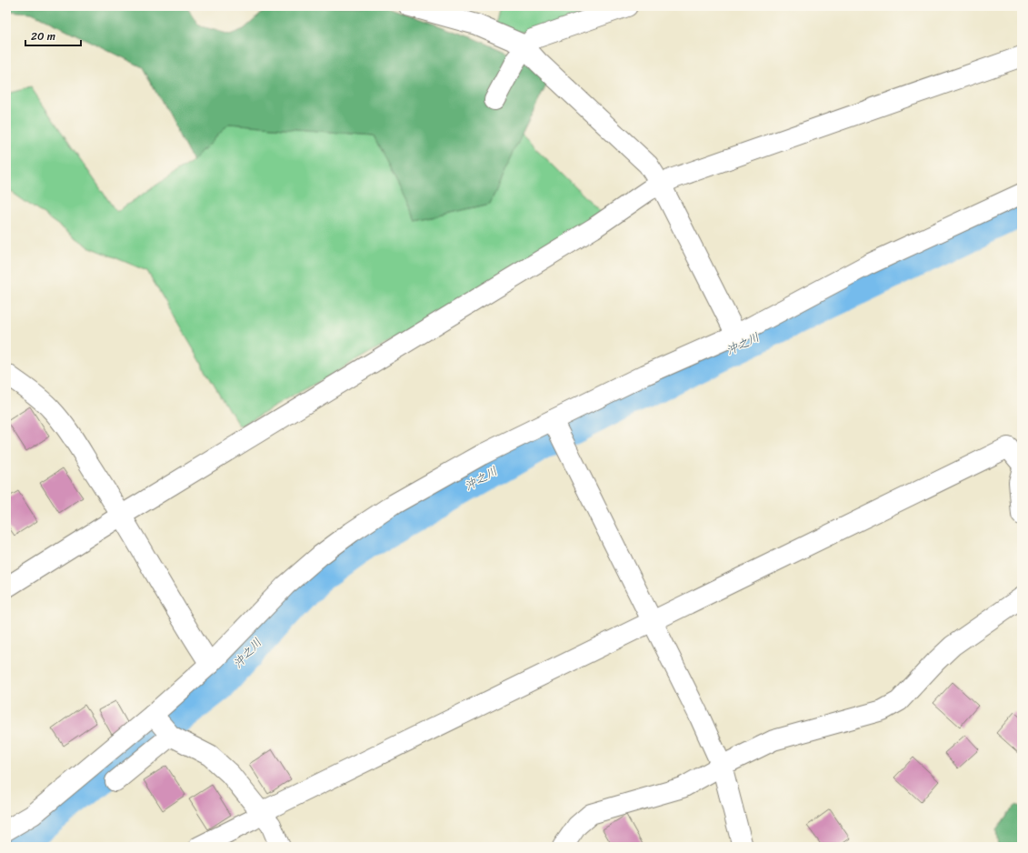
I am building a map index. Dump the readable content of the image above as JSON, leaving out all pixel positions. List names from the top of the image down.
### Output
{
  "water": ["沖之川"],
  "scale_bar": "20 m"
}
